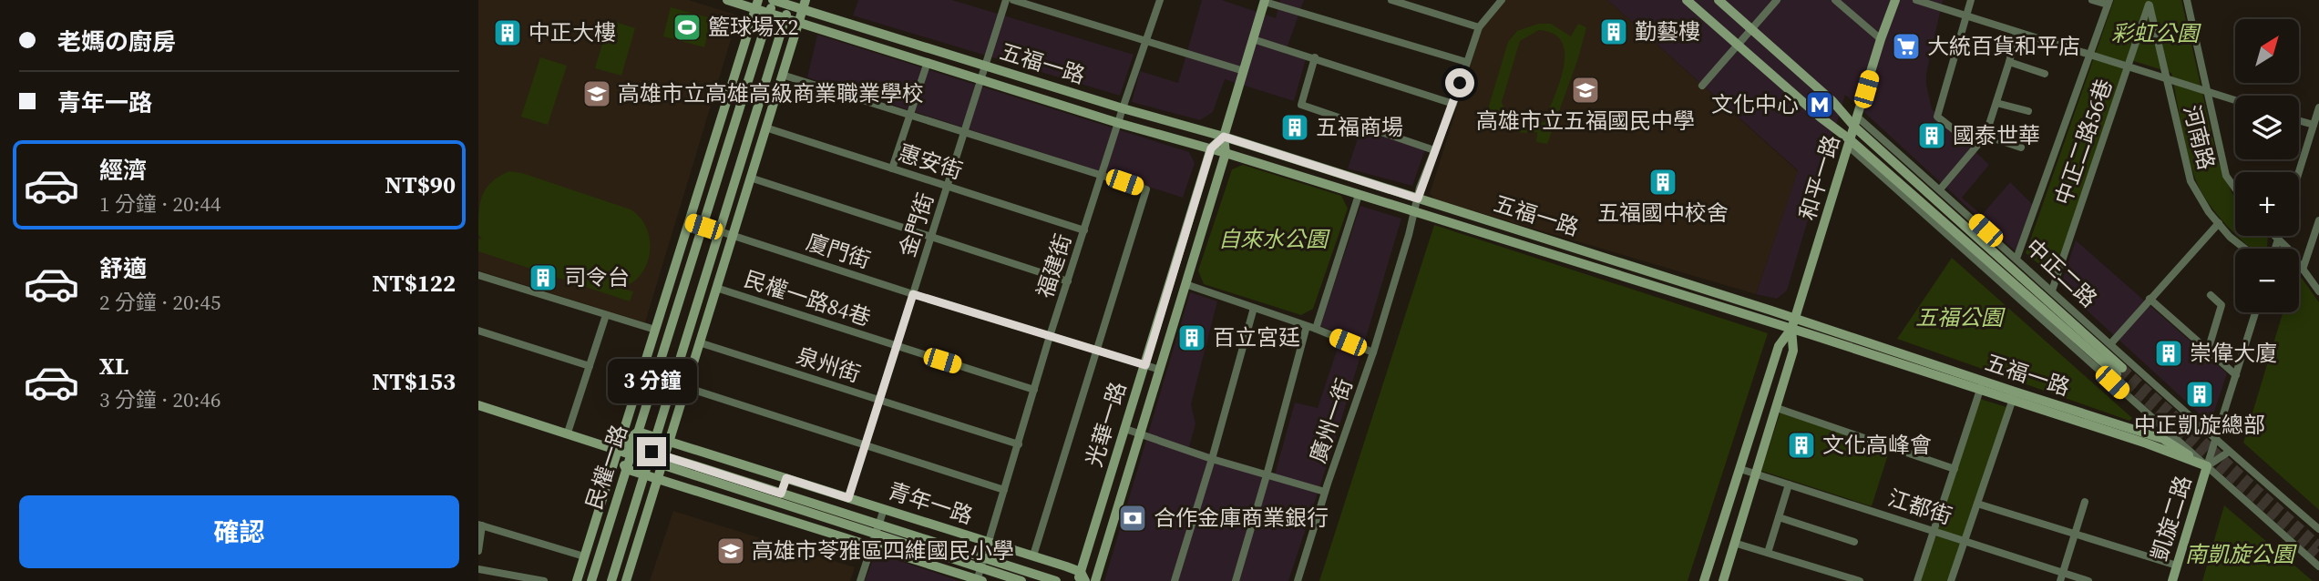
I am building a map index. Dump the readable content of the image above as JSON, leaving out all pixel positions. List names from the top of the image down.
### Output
{
  "streets": {
    "street": [
      "五福一路",
      "河南路",
      "中正二路56巷",
      "惠安街",
      "和平一路",
      "金門街",
      "廈門街",
      "福建街",
      "中正二路",
      "民權一路84巷",
      "泉州街",
      "廣州一街",
      "光華一路",
      "民權一路",
      "青年一路",
      "江都街",
      "凱旋二路"
    ]
  },
  "crossings": [
    ["五福一路", "和平一路"],
    ["五福一路", "金門街"],
    ["五福一路", "福建街"],
    ["五福一路", "中正二路"],
    ["五福一路", "廣州一街"],
    ["五福一路", "光華一路"],
    ["五福一路", "民權一路"],
    ["五福一路", "凱旋二路"],
    ["河南路", "中正二路56巷"],
    ["中正二路56巷", "中正二路"],
    ["惠安街", "金門街"],
    ["惠安街", "福建街"],
    ["和平一路", "中正二路"],
    ["和平一路", "江都街"],
    ["金門街", "廈門街"],
    ["金門街", "民權一路84巷"],
    ["金門街", "泉州街"],
    ["金門街", "青年一路"],
    ["廈門街", "福建街"],
    ["廈門街", "光華一路"],
    ["廈門街", "民權一路"],
    ["福建街", "民權一路84巷"],
    ["福建街", "泉州街"],
    ["福建街", "青年一路"],
    ["中正二路", "凱旋二路"],
    ["光華一路", "青年一路"],
    ["民權一路", "青年一路"]
  ],
  "parks": [
    "彩虹公園",
    "自來水公園",
    "五福公園",
    "南凱旋公園"
  ],
  "places": {
    "sports": ["籃球場X2"],
    "building": [
      "勤藝樓",
      "中正大樓",
      "五福商場",
      "國泰世華",
      "五福國中校舍",
      "司令台",
      "百立宮廷",
      "崇偉大廈",
      "中正凱旋總部",
      "文化高峰會"
    ],
    "supermarket": ["大統百貨和平店"],
    "school or university": ["高雄市立五福國民中學", "高雄市立高雄高級商業職業學校", "高雄市苓雅區四維國民小學"],
    "metro station": ["文化中心"],
    "bank": ["合作金庫商業銀行"]
  },
  "north": "top right",
  "page": {
    "banner": ["老媽の廚房", "青年一路"],
    "map_buttons": ["+", "−"],
    "list": [
      {
        "name": "經濟",
        "note": "1 分鐘 · 20:44",
        "value": "NT$90"
      },
      {
        "name": "舒適",
        "note": "2 分鐘 · 20:45",
        "value": "NT$122"
      },
      {
        "name": "XL",
        "note": "3 分鐘 · 20:46",
        "value": "NT$153"
      }
    ],
    "bubble": "3 分鐘",
    "buttons": "確認"
  }
}
